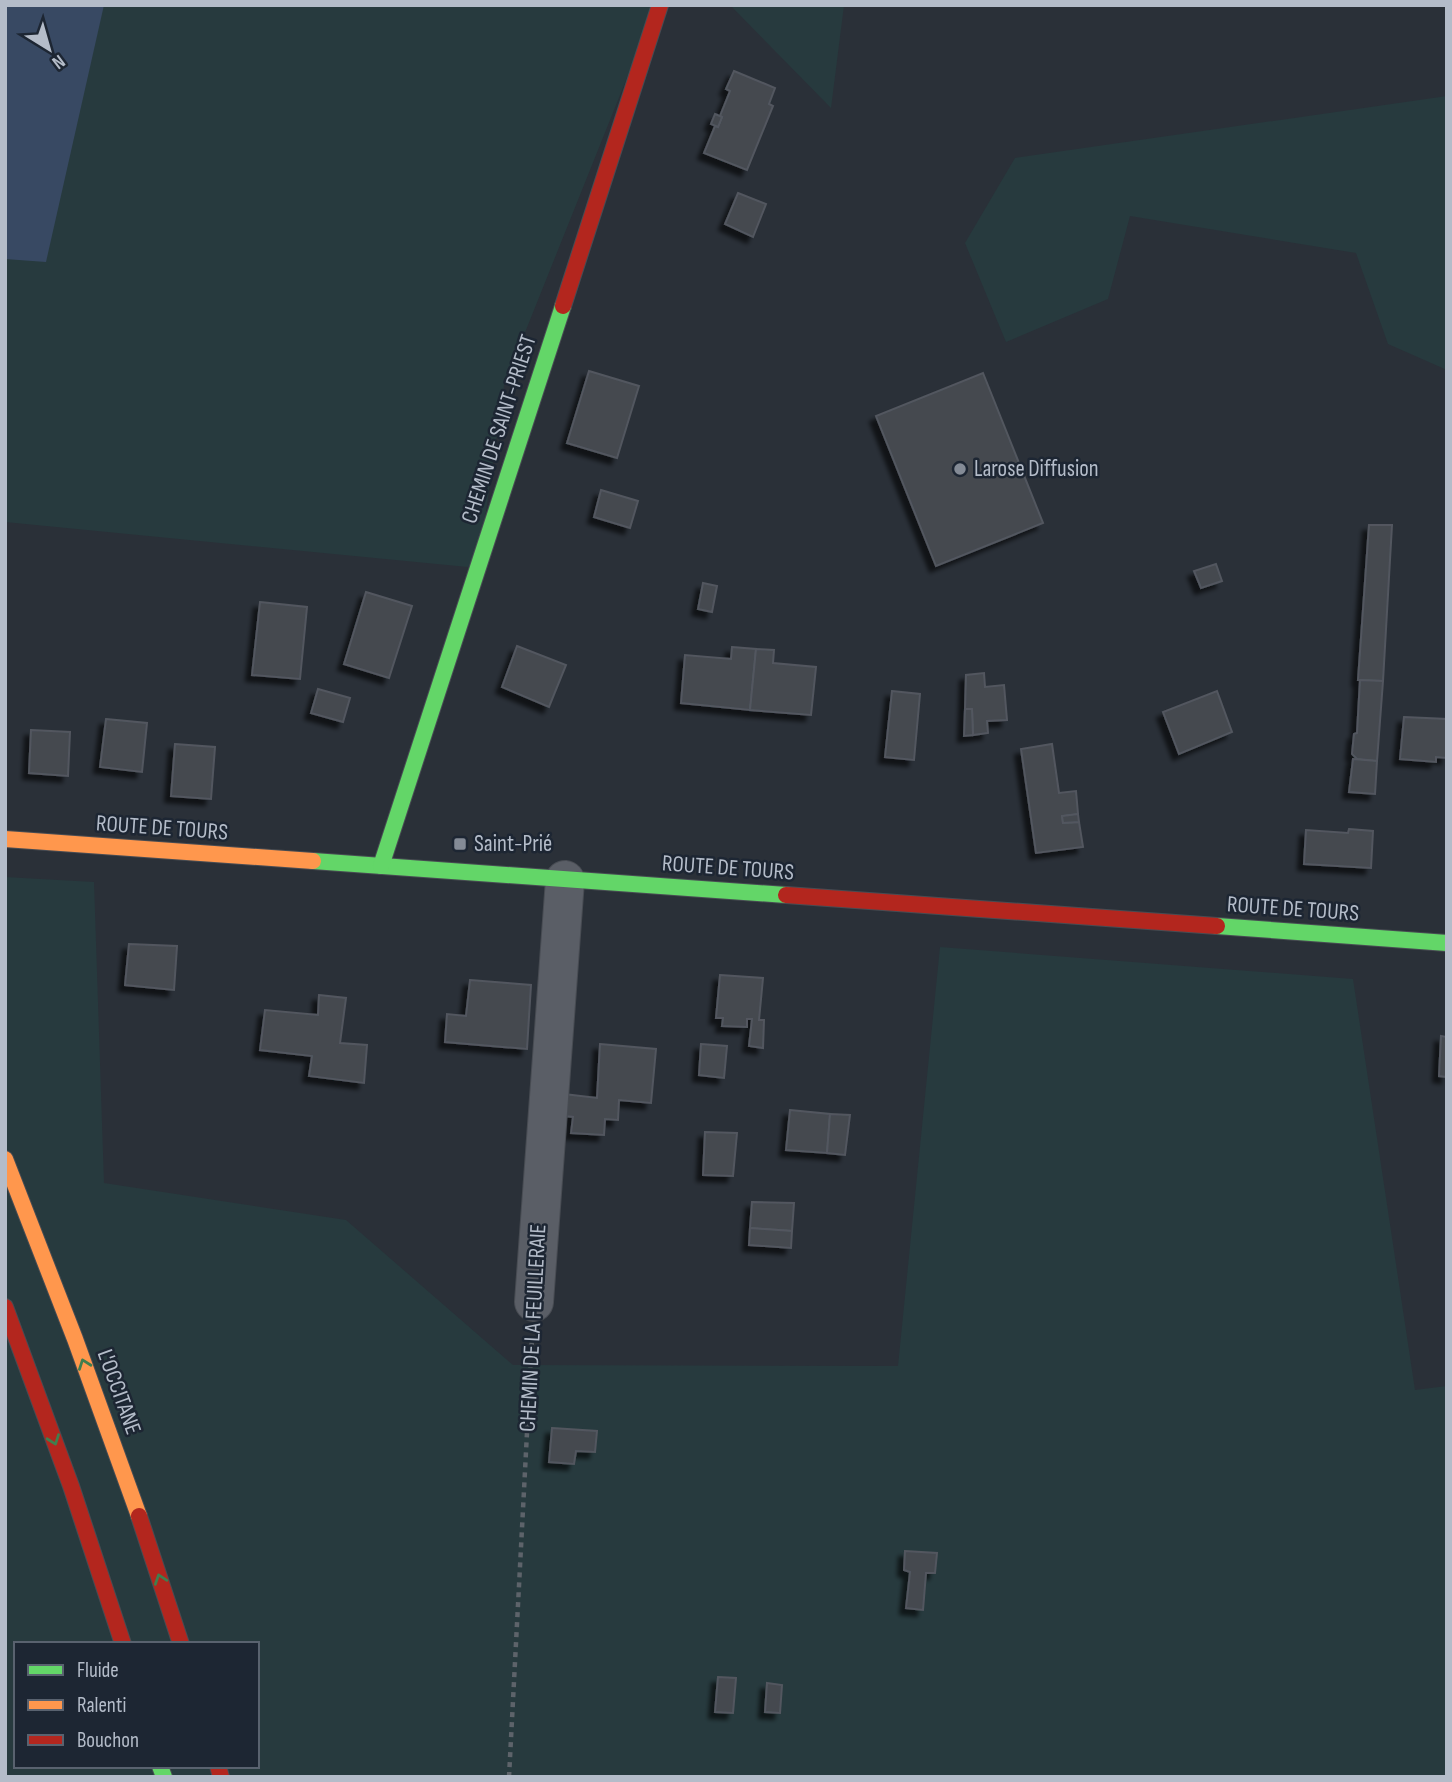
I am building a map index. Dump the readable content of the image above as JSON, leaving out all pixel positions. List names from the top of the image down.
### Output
{
  "streets": {
    "main road": ["CHEMIN DE SAINT-PRIEST", "ROUTE DE TOURS", "L'OCCITANE"],
    "street": ["CHEMIN DE LA FEUILLERAIE"]
  },
  "crossings": [
    ["CHEMIN DE SAINT-PRIEST", "ROUTE DE TOURS"],
    ["ROUTE DE TOURS", "CHEMIN DE LA FEUILLERAIE"]
  ],
  "places": {
    "other": ["Larose Diffusion"],
    "transit": ["Saint-Prié"]
  },
  "legend": ["Fluide", "Ralenti", "Bouchon"],
  "north": "bottom right"
}
